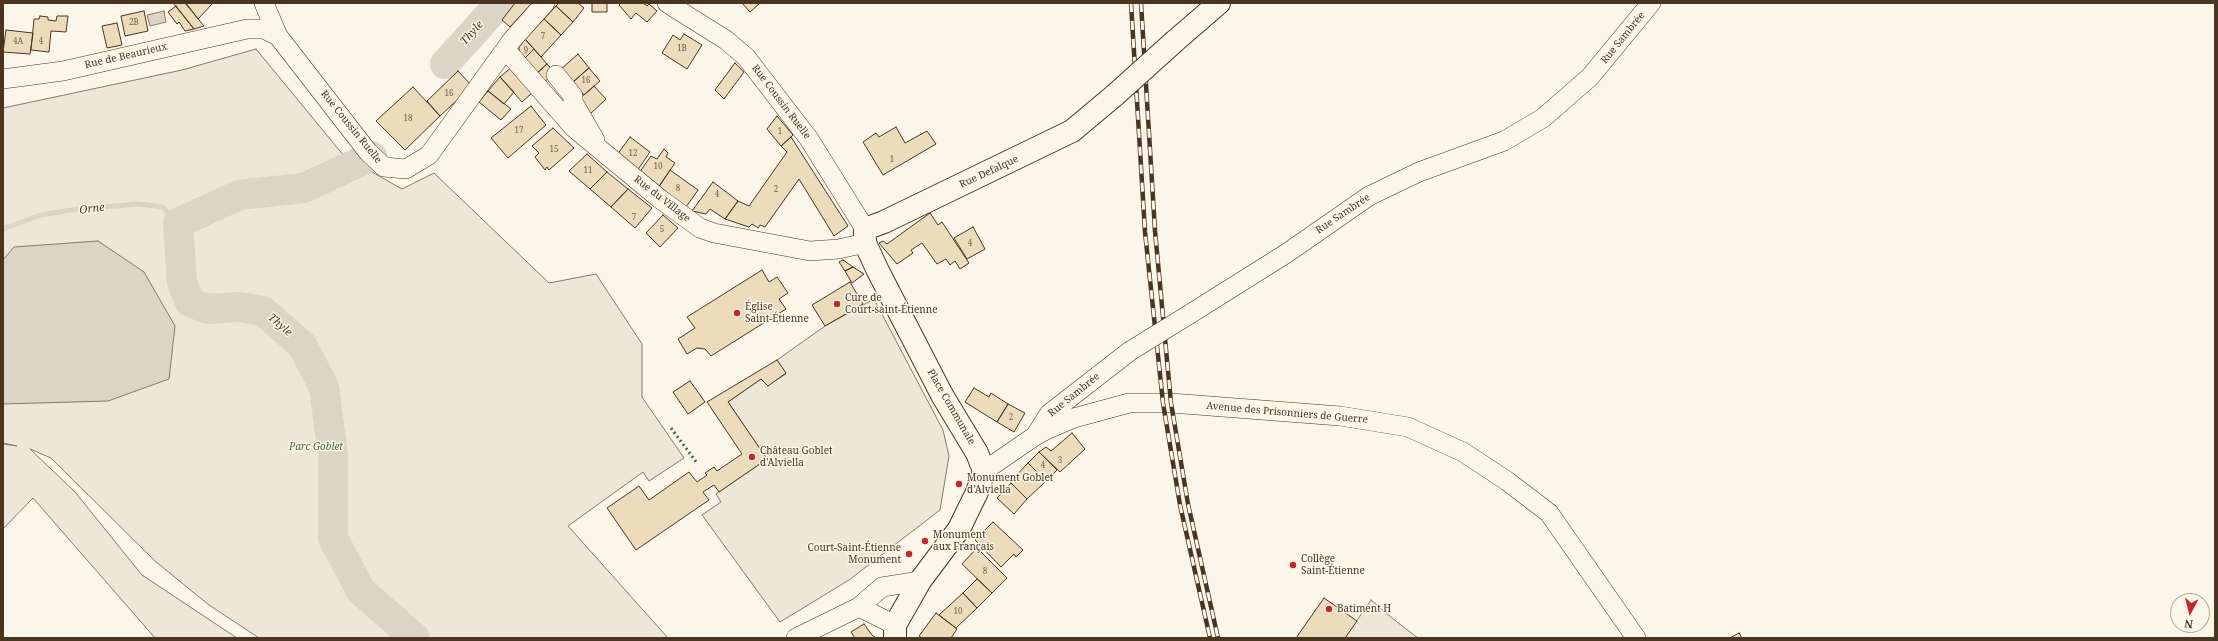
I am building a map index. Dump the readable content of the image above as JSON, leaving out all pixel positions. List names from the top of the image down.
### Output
{
  "streets": {
    "main road": ["Rue Defalque", "Place Communale"],
    "street": [
      "Rue Sambrée",
      "Rue de Beaurieux",
      "Rue Coussin Ruelle",
      "Rue du Village",
      "Avenue des Prisonniers de Guerre"
    ]
  },
  "crossings": [
    ["Rue Sambrée", "Avenue des Prisonniers de Guerre"],
    ["Rue Coussin Ruelle", "Rue Defalque"],
    ["Rue Coussin Ruelle", "Rue du Village"],
    ["Rue Coussin Ruelle", "Place Communale"],
    ["Rue Defalque", "Rue du Village"],
    ["Rue Defalque", "Place Communale"],
    ["Rue du Village", "Place Communale"],
    ["Place Communale", "Avenue des Prisonniers de Guerre"]
  ],
  "water": ["Thyle", "Orne"],
  "parks": ["Parc Goblet"],
  "places": [
    "Cure de Court-saint-Étienne",
    "Église Saint-Étienne",
    "Château Goblet d'Alviella",
    "Monument Goblet d’Alviella",
    "Monument aux Français",
    "Court-Saint-Étienne Monument",
    "Collège Saint-Étienne",
    "Batiment H"
  ],
  "house_numbers": [
    "2B",
    "7",
    "4A",
    "4",
    "1B",
    "9",
    "16",
    "16",
    "18",
    "17",
    "1",
    "15",
    "12",
    "1",
    "10",
    "11",
    "8",
    "2",
    "4",
    "7",
    "5",
    "4",
    "2",
    "3",
    "4",
    "8",
    "10"
  ],
  "north": "bottom"
}
